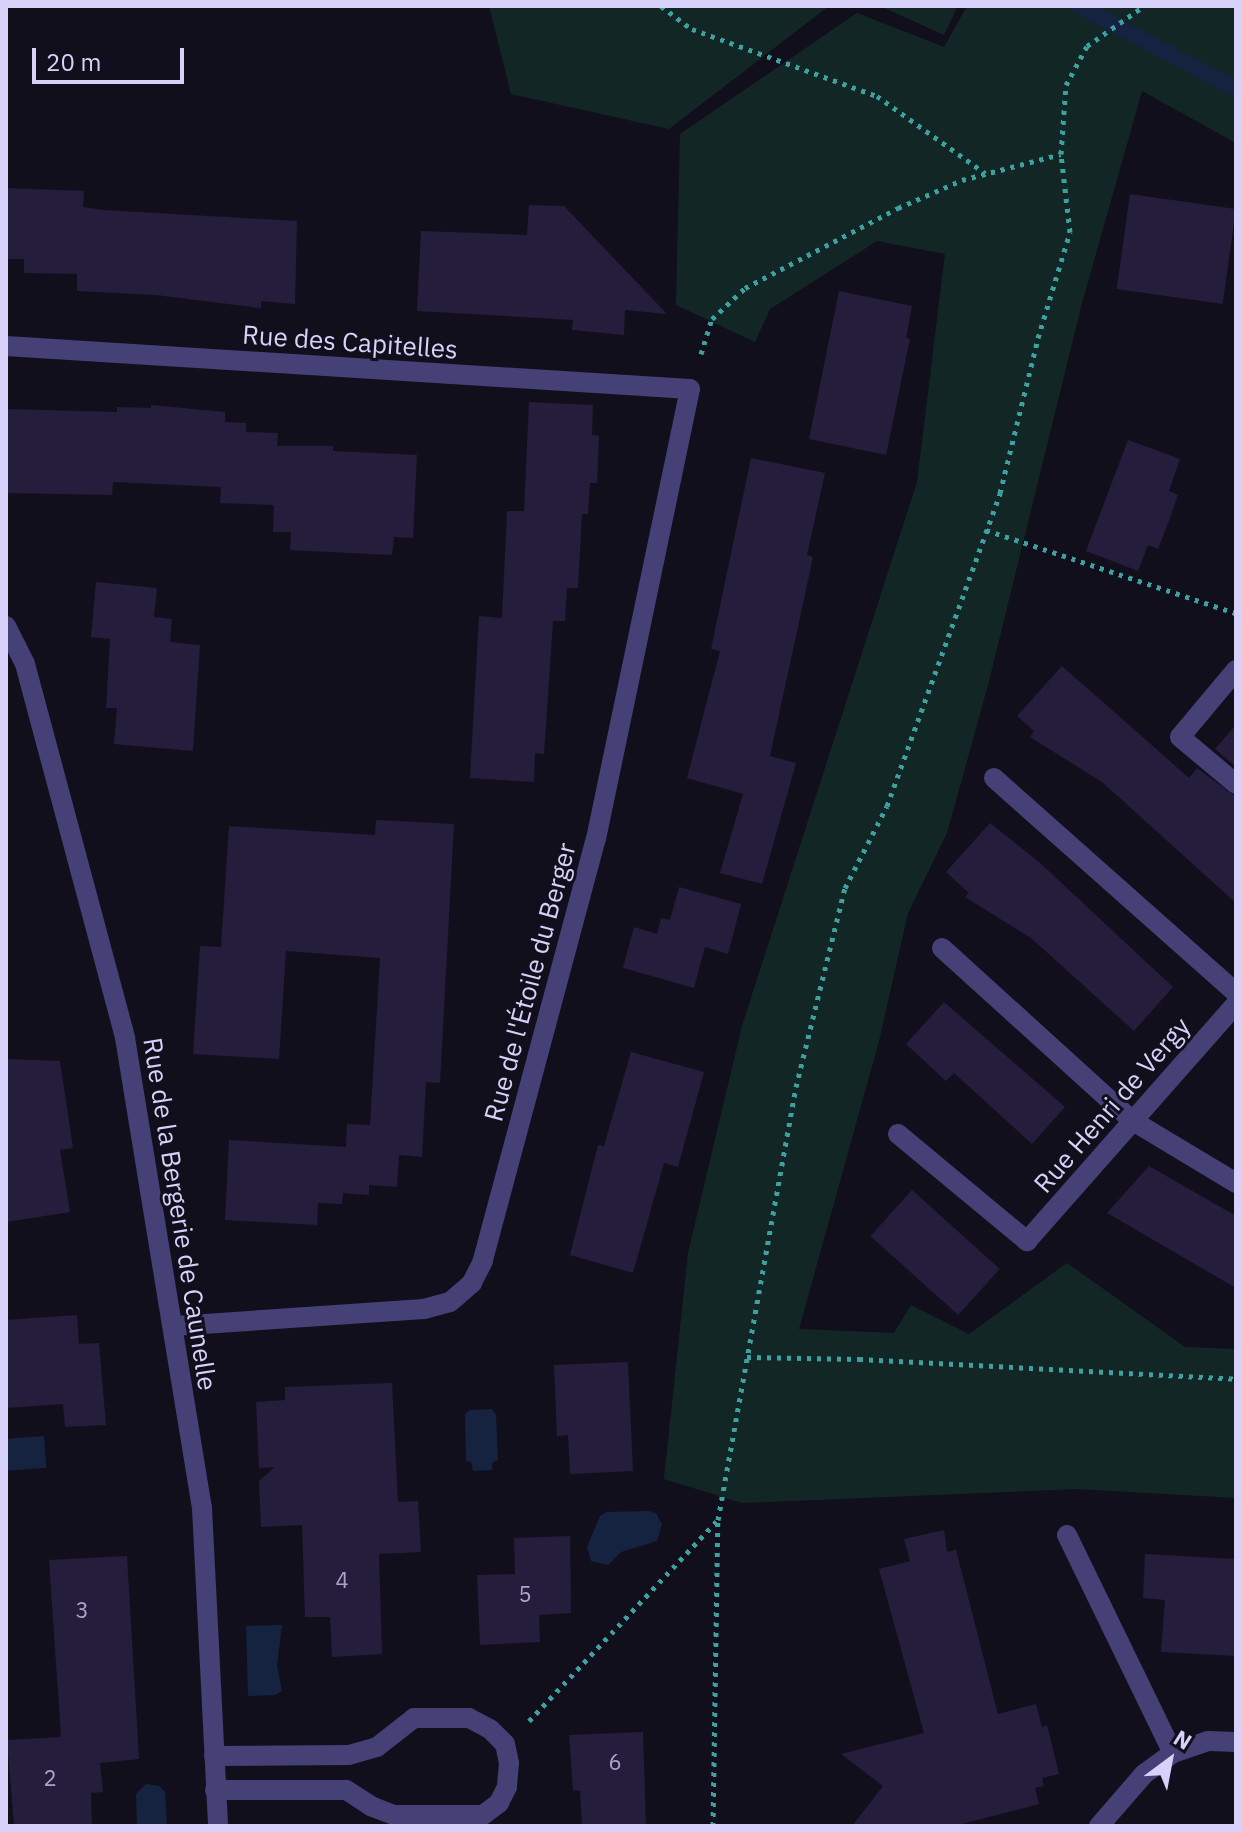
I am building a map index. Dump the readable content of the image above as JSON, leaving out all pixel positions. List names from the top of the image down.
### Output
{
  "streets": {
    "street": [
      "Rue des Capitelles",
      "Rue de l'Étoile du Berger",
      "Rue Henri de Vergy",
      "Rue de la Bergerie de Caunelle"
    ]
  },
  "crossings": [
    ["Rue des Capitelles", "Rue de l'Étoile du Berger"],
    ["Rue de l'Étoile du Berger", "Rue de la Bergerie de Caunelle"]
  ],
  "house_numbers": [
    "4",
    "5",
    "3",
    "6",
    "2"
  ],
  "scale_bar": "20 m",
  "north": "top right"
}
